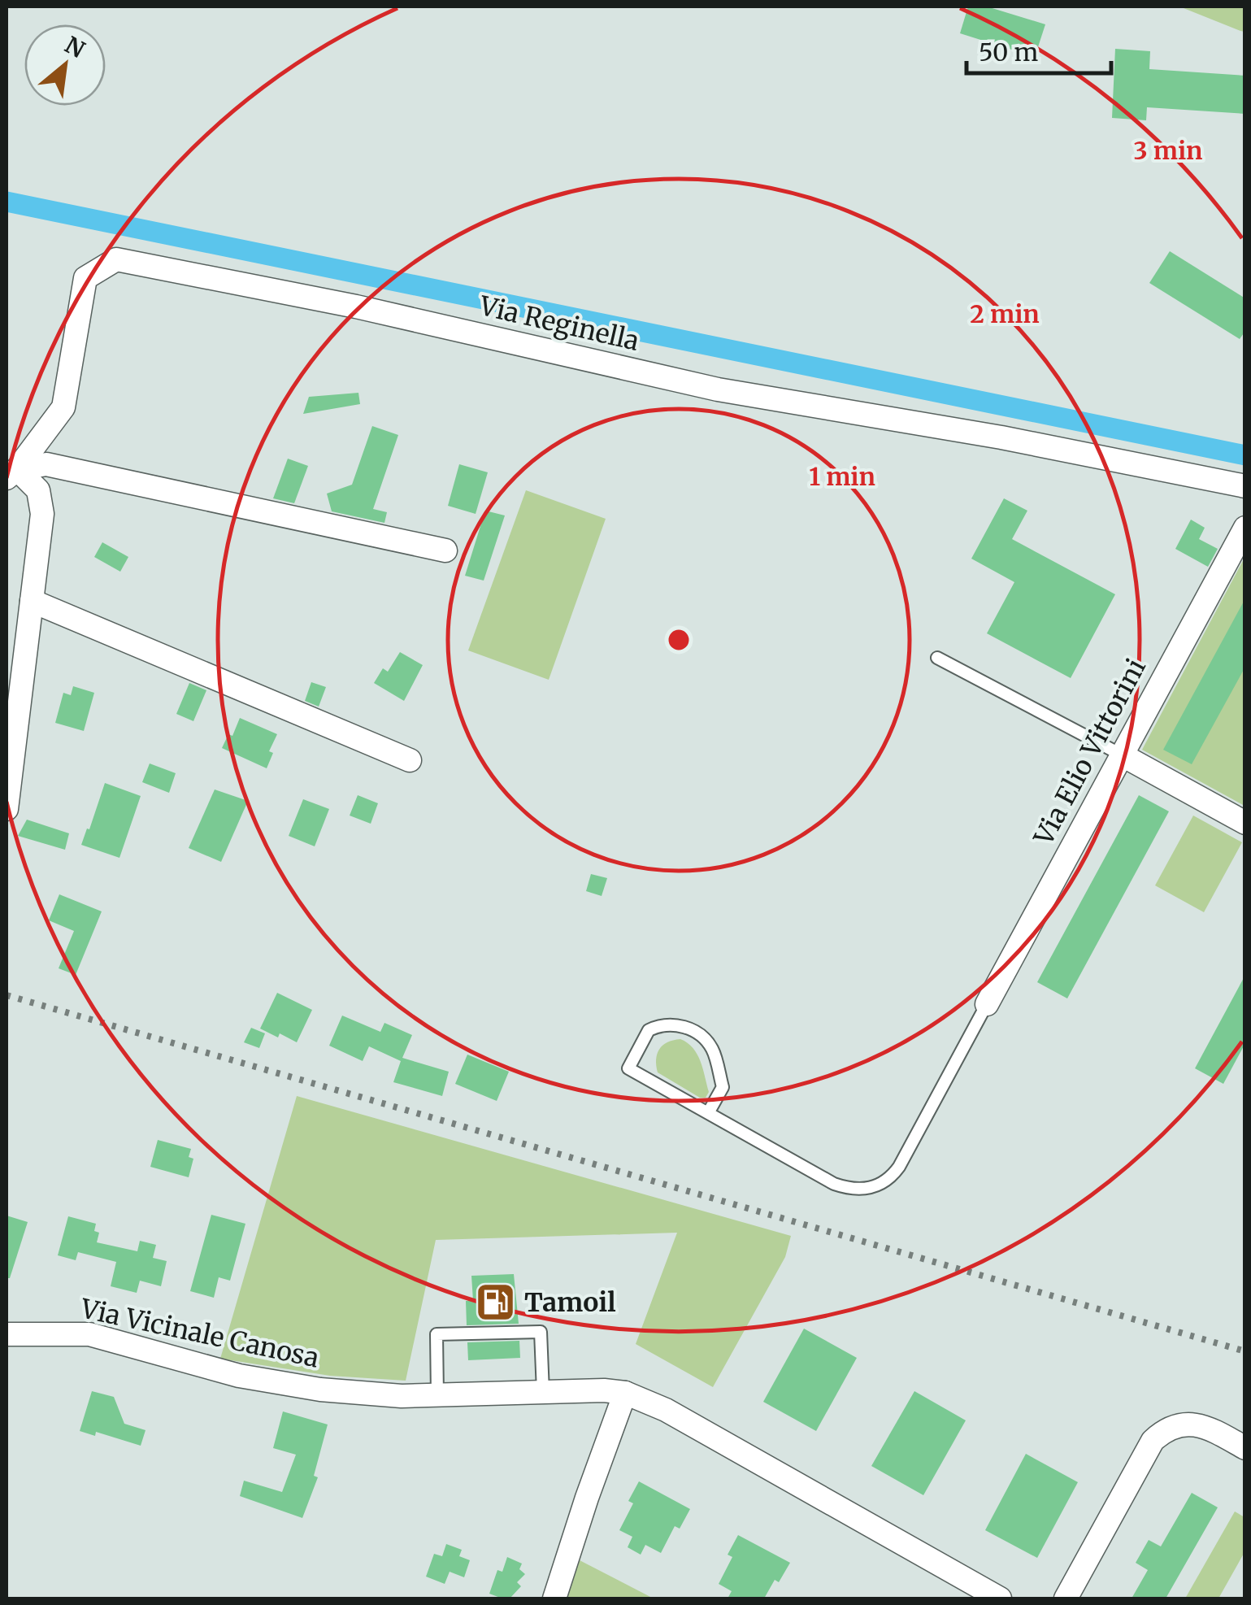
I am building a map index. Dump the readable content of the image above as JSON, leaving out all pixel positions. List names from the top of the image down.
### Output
{
  "streets": {
    "street": ["Via Reginella", "Via Elio Vittorini", "Via Vicinale Canosa"]
  },
  "places": {
    "fuel station": ["Tamoil"]
  },
  "scale_bar": "50 m",
  "north": "top right",
  "rings": ["3 min", "2 min", "1 min"]
}
